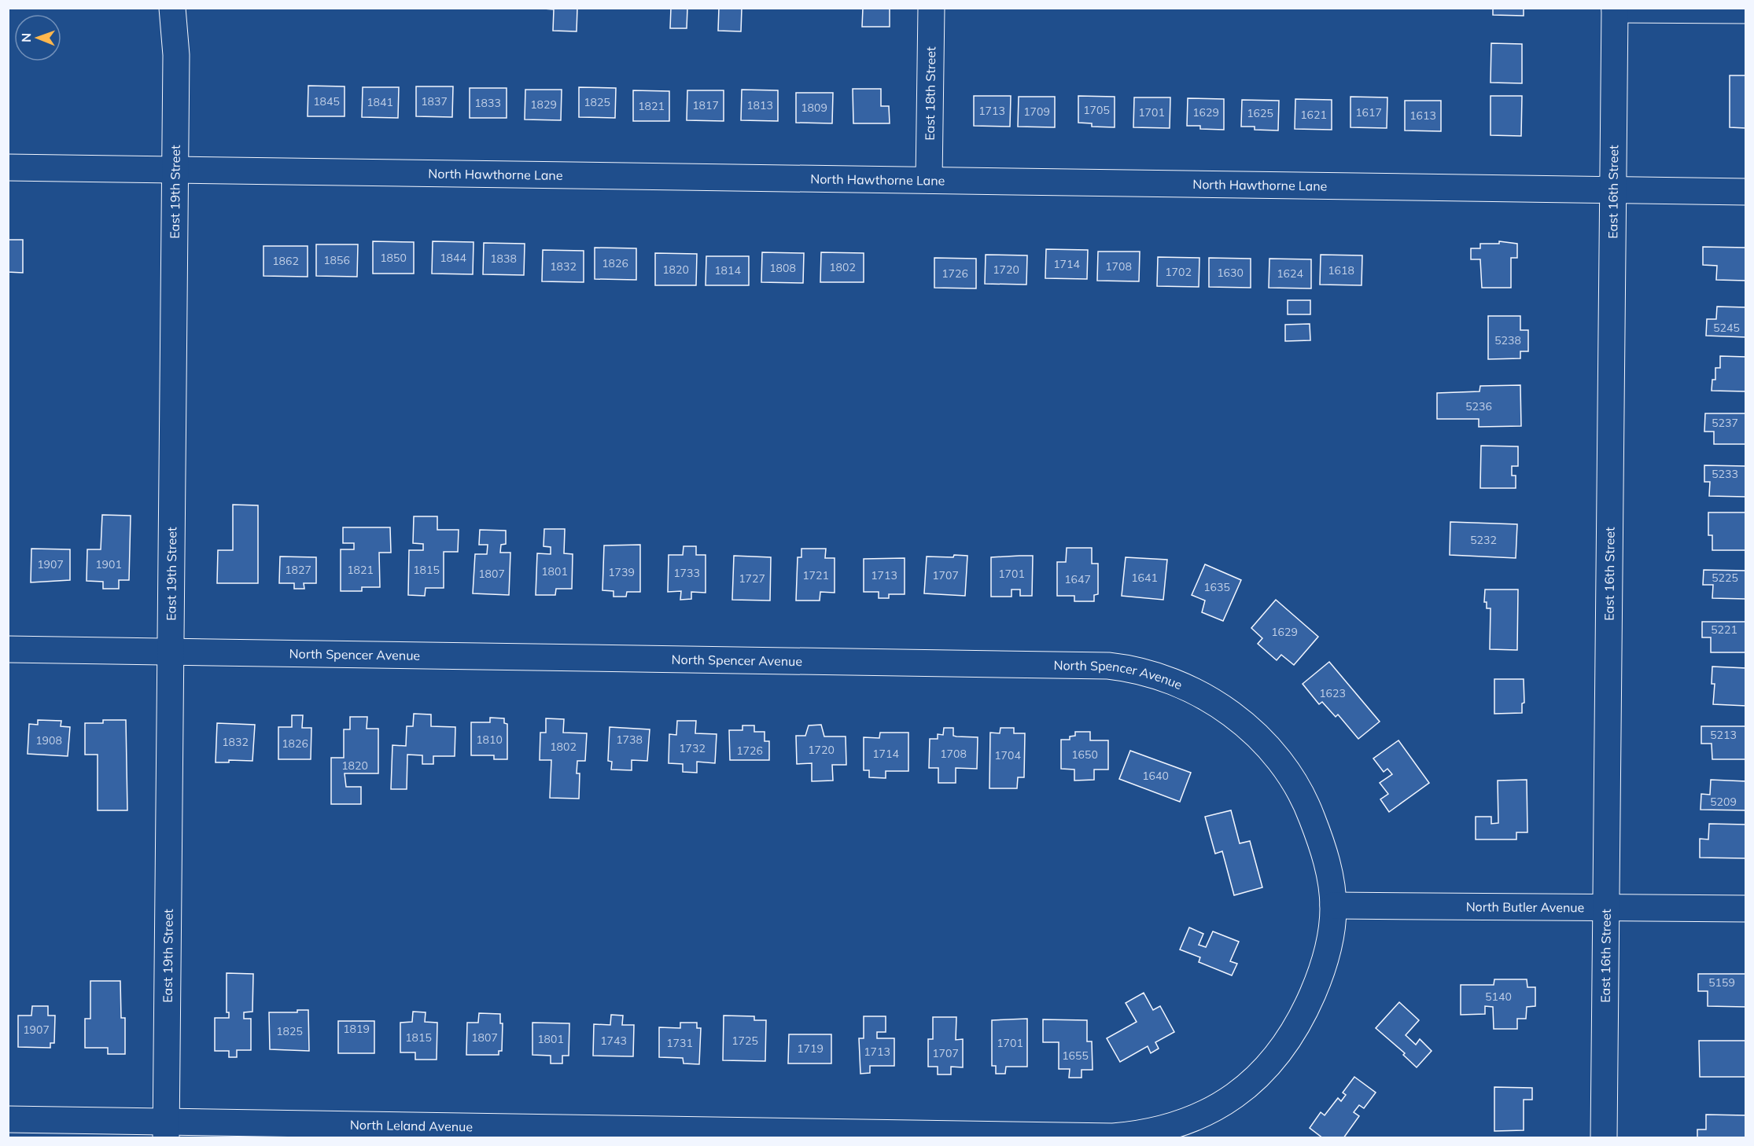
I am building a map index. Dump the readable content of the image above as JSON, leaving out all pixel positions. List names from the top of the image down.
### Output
{
  "streets": {
    "street": [
      "East 18th Street",
      "North Hawthorne Lane",
      "East 19th Street",
      "East 16th Street",
      "North Spencer Avenue",
      "North Butler Avenue",
      "North Leland Avenue"
    ]
  },
  "crossings": [
    ["East 18th Street", "North Hawthorne Lane"],
    ["North Hawthorne Lane", "East 19th Street"],
    ["North Hawthorne Lane", "East 16th Street"],
    ["East 19th Street", "North Spencer Avenue"],
    ["East 19th Street", "North Leland Avenue"],
    ["East 16th Street", "North Butler Avenue"],
    ["North Spencer Avenue", "North Butler Avenue"],
    ["North Spencer Avenue", "North Leland Avenue"],
    ["North Butler Avenue", "North Leland Avenue"]
  ],
  "house_numbers": [
    "1845",
    "1837",
    "1841",
    "1825",
    "1833",
    "1829",
    "1817",
    "1813",
    "1821",
    "1809",
    "1705",
    "1713",
    "1709",
    "1701",
    "1629",
    "1617",
    "1625",
    "1621",
    "1613",
    "1850",
    "1844",
    "1838",
    "1856",
    "1862",
    "1826",
    "1714",
    "1832",
    "1708",
    "1802",
    "1808",
    "1820",
    "1720",
    "1814",
    "1618",
    "1702",
    "1630",
    "1726",
    "1624",
    "5245",
    "5238",
    "5236",
    "5237",
    "5233",
    "5232",
    "1907",
    "1901",
    "1827",
    "1821",
    "1815",
    "1801",
    "1739",
    "1733",
    "1807",
    "1701",
    "1721",
    "1713",
    "1707",
    "1641",
    "5225",
    "1727",
    "1647",
    "1635",
    "5221",
    "1629",
    "1623",
    "5213",
    "1810",
    "1738",
    "1908",
    "1832",
    "1826",
    "1802",
    "1732",
    "1720",
    "1726",
    "1714",
    "1708",
    "1650",
    "1704",
    "1820",
    "1640",
    "5209",
    "5159",
    "5140",
    "1819",
    "1907",
    "1825",
    "1815",
    "1807",
    "1801",
    "1743",
    "1725",
    "1731",
    "1701",
    "1719",
    "1713",
    "1707",
    "1655"
  ],
  "north": "left"
}
